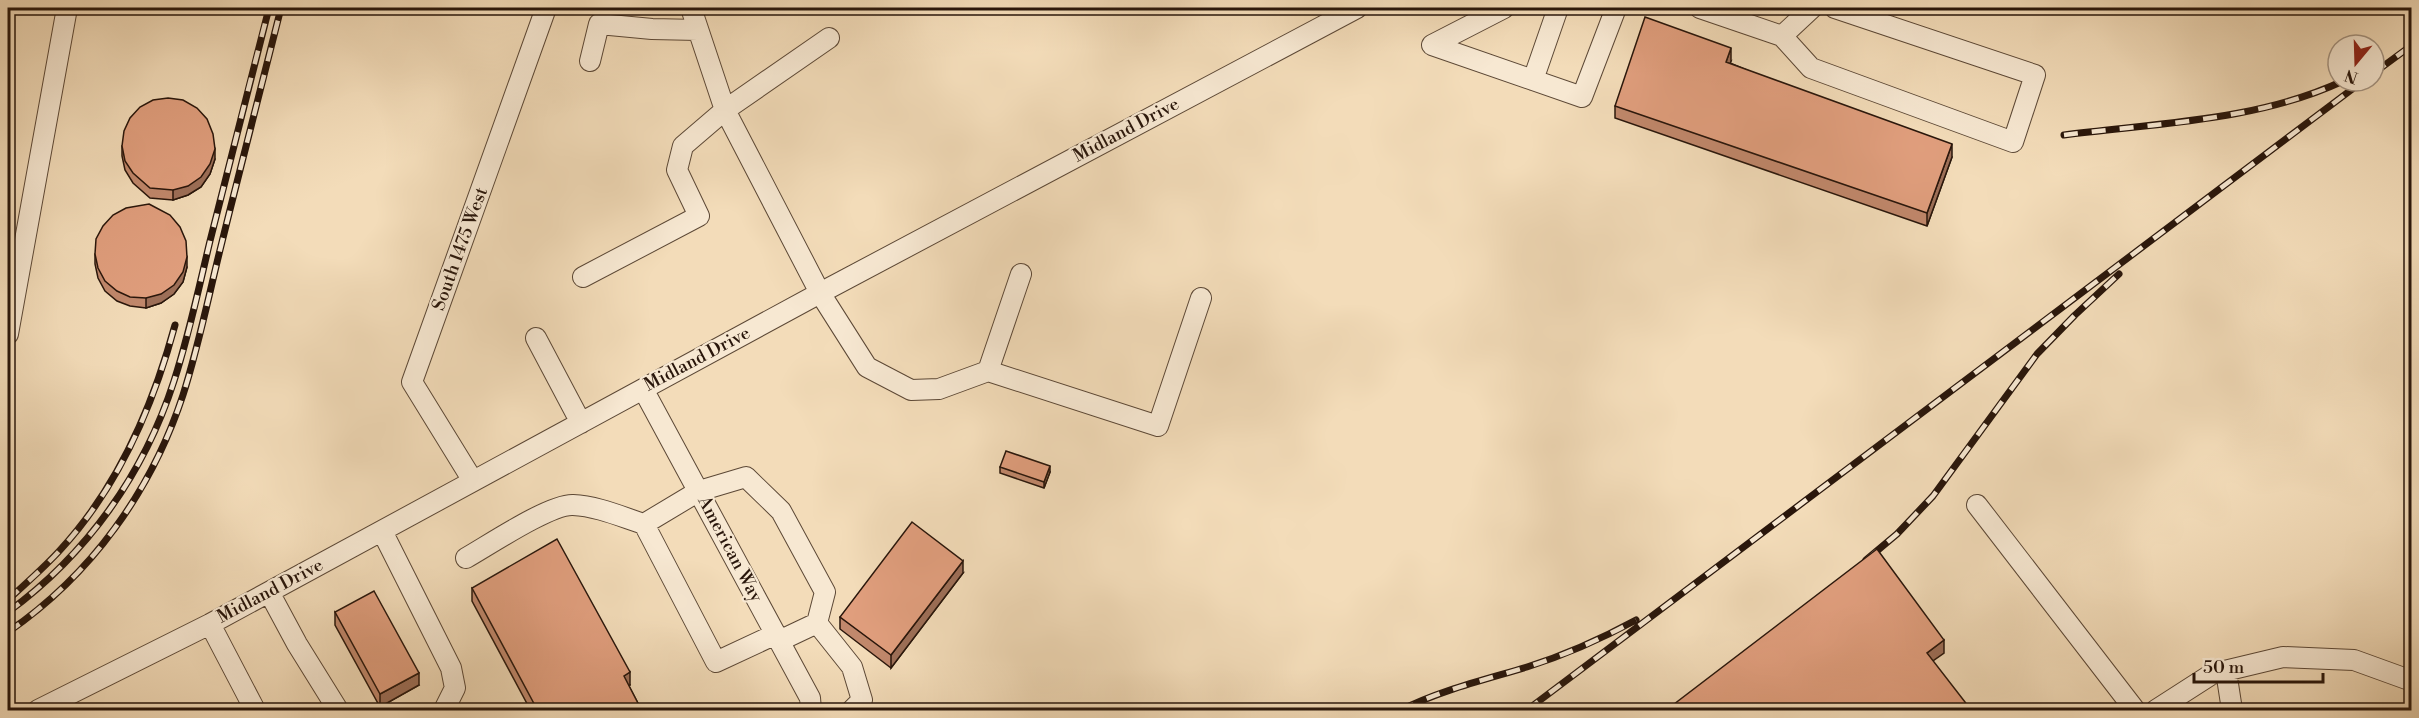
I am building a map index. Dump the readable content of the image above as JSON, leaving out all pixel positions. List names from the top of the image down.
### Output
{
  "streets": {
    "street": ["Midland Drive", "South 1475 West", "American Way"]
  },
  "crossings": [
    ["Midland Drive", "South 1475 West"],
    ["Midland Drive", "American Way"]
  ],
  "scale_bar": "50 m",
  "north": "bottom"
}
